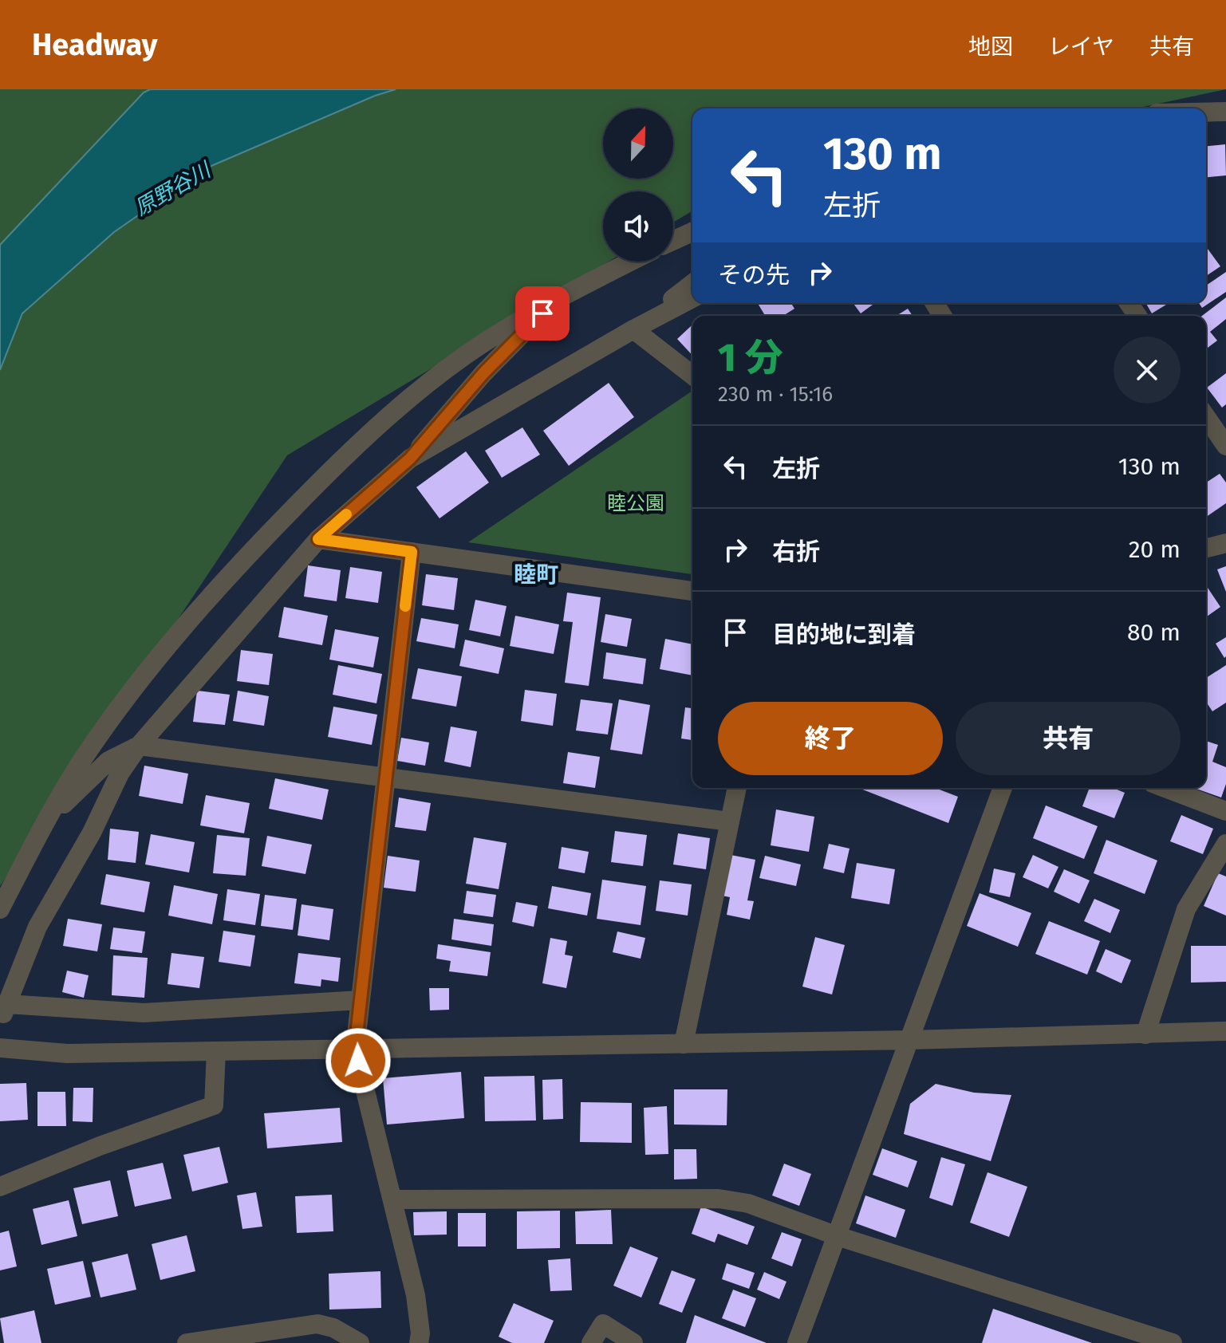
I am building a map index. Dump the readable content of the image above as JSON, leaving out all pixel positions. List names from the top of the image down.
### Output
{
  "districts": ["睦町"],
  "water": ["原野谷川"],
  "parks": ["睦公園"],
  "north": "top",
  "page": {
    "header": "Headway",
    "nav": ["地図", "レイヤ", "共有"],
    "turn": ["130 m", "左折"],
    "then": "その先",
    "heading": ["1 分", "230 m · 15:16"],
    "list": [
      {
        "name": "左折",
        "value": "130 m"
      },
      {
        "name": "右折",
        "value": "20 m"
      },
      {
        "name": "目的地に到着",
        "value": "80 m"
      }
    ],
    "buttons": ["終了", "共有"]
  }
}
